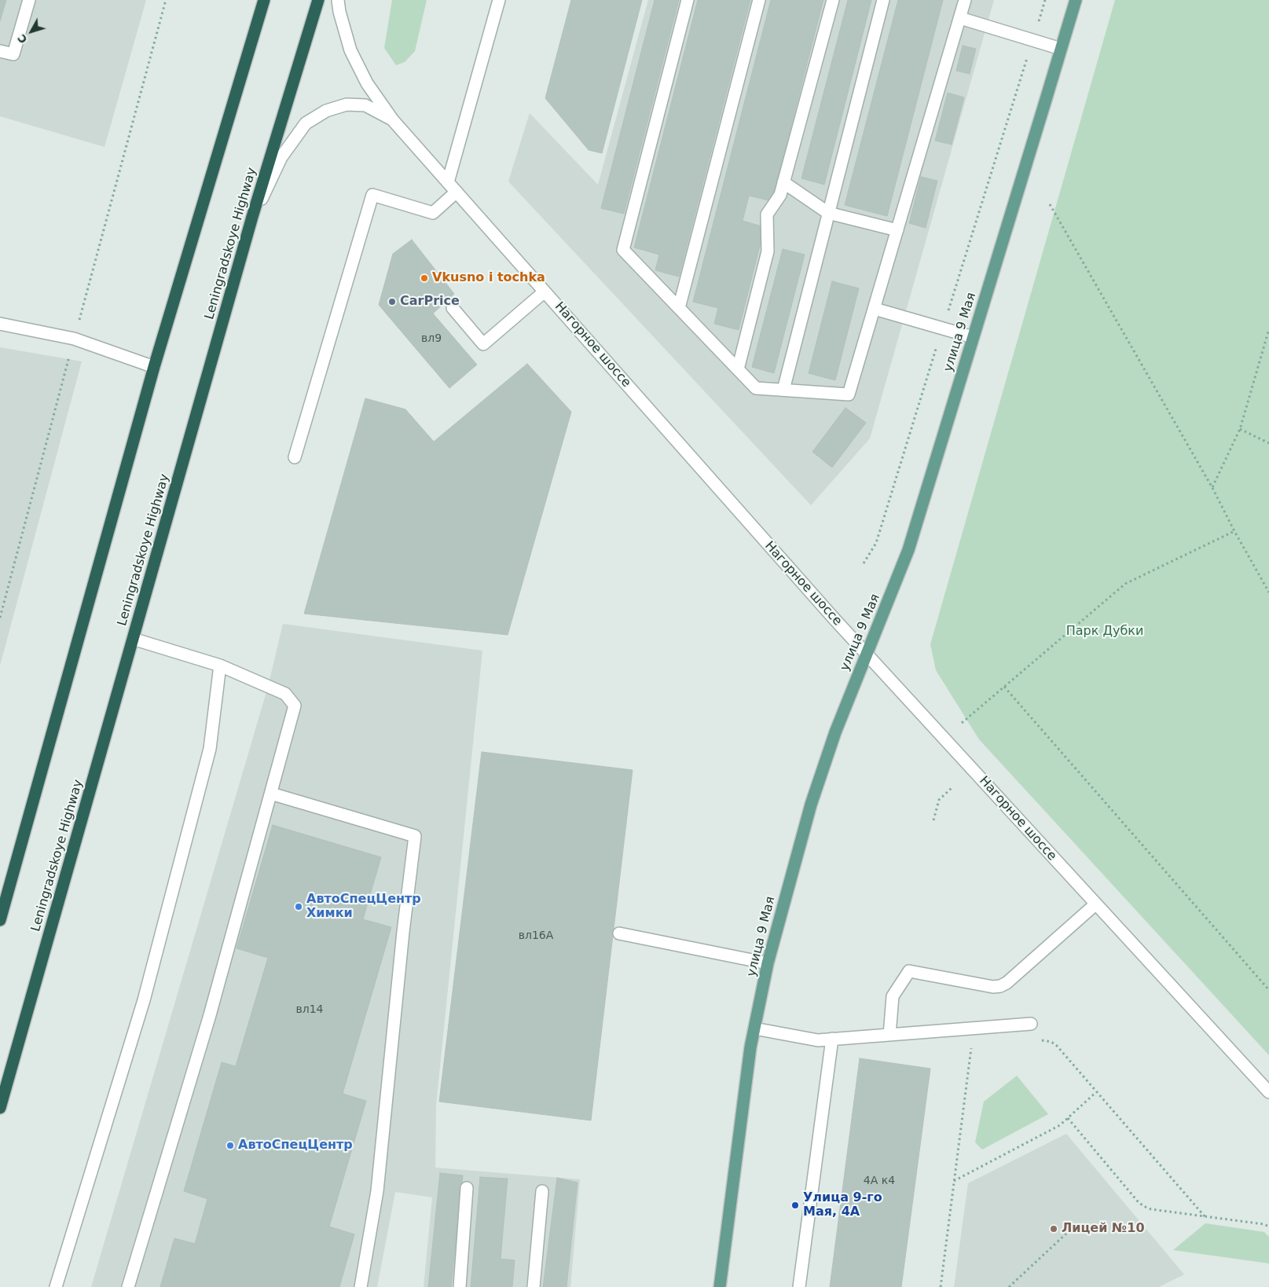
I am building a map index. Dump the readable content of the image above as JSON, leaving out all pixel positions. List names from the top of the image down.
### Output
{
  "streets": {
    "highway": ["Leningradskoye Highway"],
    "main road": ["улица 9 Мая"],
    "street": ["Нагорное шоссе"]
  },
  "crossings": [
    ["улица 9 Мая", "Нагорное шоссе"]
  ],
  "parks": ["Парк Дубки"],
  "places": [
    "Vkusno i tochka",
    "CarPrice",
    "АвтоСпецЦентр Химки",
    "АвтоСпецЦентр",
    "Улица 9-го Мая, 4А",
    "Лицей №10"
  ],
  "house_numbers": [
    "вл9",
    "вл16A",
    "вл14",
    "4А к4"
  ],
  "north": "bottom left"
}
